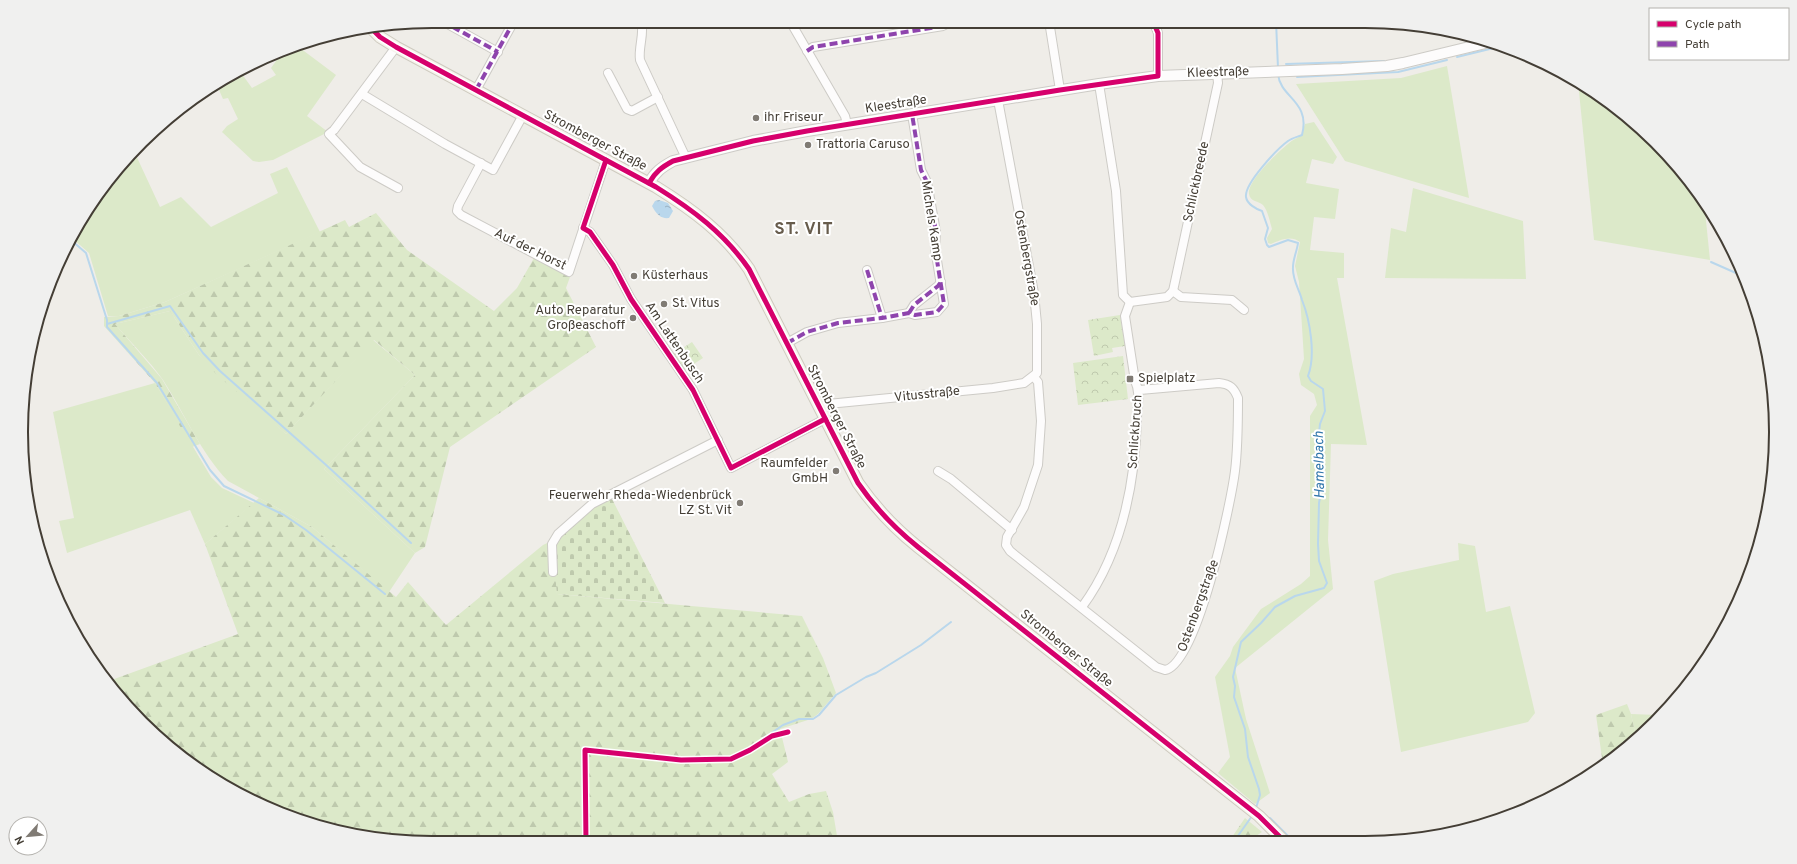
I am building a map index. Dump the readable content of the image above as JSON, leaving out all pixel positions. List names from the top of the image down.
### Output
{
  "streets": {
    "main road": ["Stromberger Straße"],
    "street": [
      "Kleestraße",
      "Schlickbreede",
      "Michels Kamp",
      "Auf der Horst",
      "Ostenbergstraße",
      "Am Lattenbusch",
      "Vitusstraße",
      "Schlickbruch"
    ]
  },
  "crossings": [
    ["Kleestraße", "Stromberger Straße"],
    ["Kleestraße", "Schlickbreede"],
    ["Kleestraße", "Michels Kamp"],
    ["Kleestraße", "Ostenbergstraße"],
    ["Stromberger Straße", "Michels Kamp"],
    ["Stromberger Straße", "Auf der Horst"],
    ["Stromberger Straße", "Am Lattenbusch"],
    ["Stromberger Straße", "Vitusstraße"],
    ["Auf der Horst", "Am Lattenbusch"],
    ["Ostenbergstraße", "Vitusstraße"],
    ["Ostenbergstraße", "Schlickbruch"]
  ],
  "districts": ["ST. VIT"],
  "water": ["Hamelbach"],
  "places": {
    "other": [
      "ihr Friseur",
      "Trattoria Caruso",
      "Küsterhaus",
      "St. Vitus",
      "Auto Reparatur Großeaschoff",
      "Raumfelder GmbH",
      "Feuerwehr Rheda-Wiedenbrück LZ St. Vit"
    ],
    "transit": ["Spielplatz"]
  },
  "legend": ["Cycle path", "Path"],
  "north": "bottom left"
}
